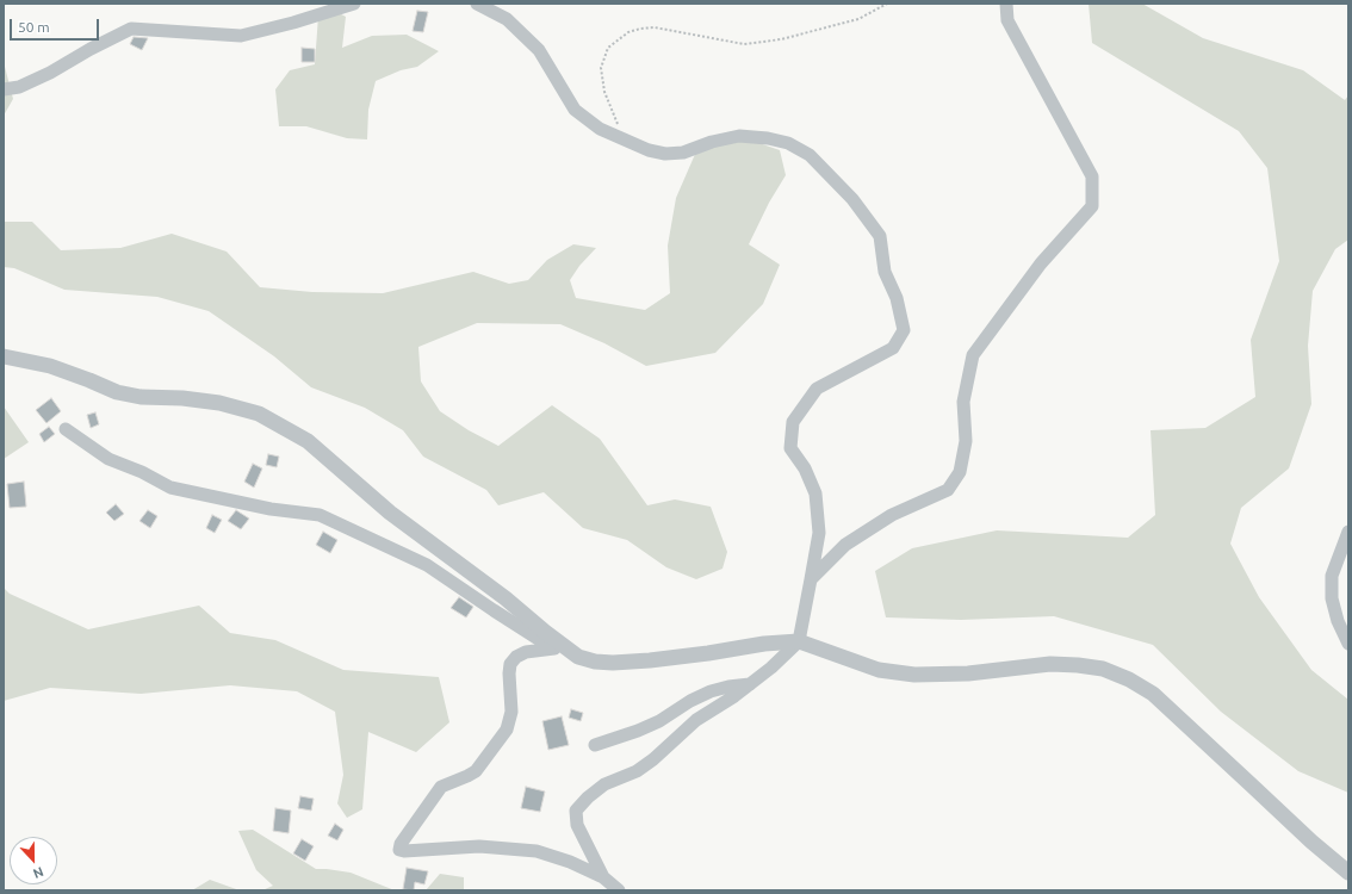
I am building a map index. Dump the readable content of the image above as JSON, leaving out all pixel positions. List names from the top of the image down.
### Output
{
  "scale_bar": "50 m",
  "north": "bottom"
}
